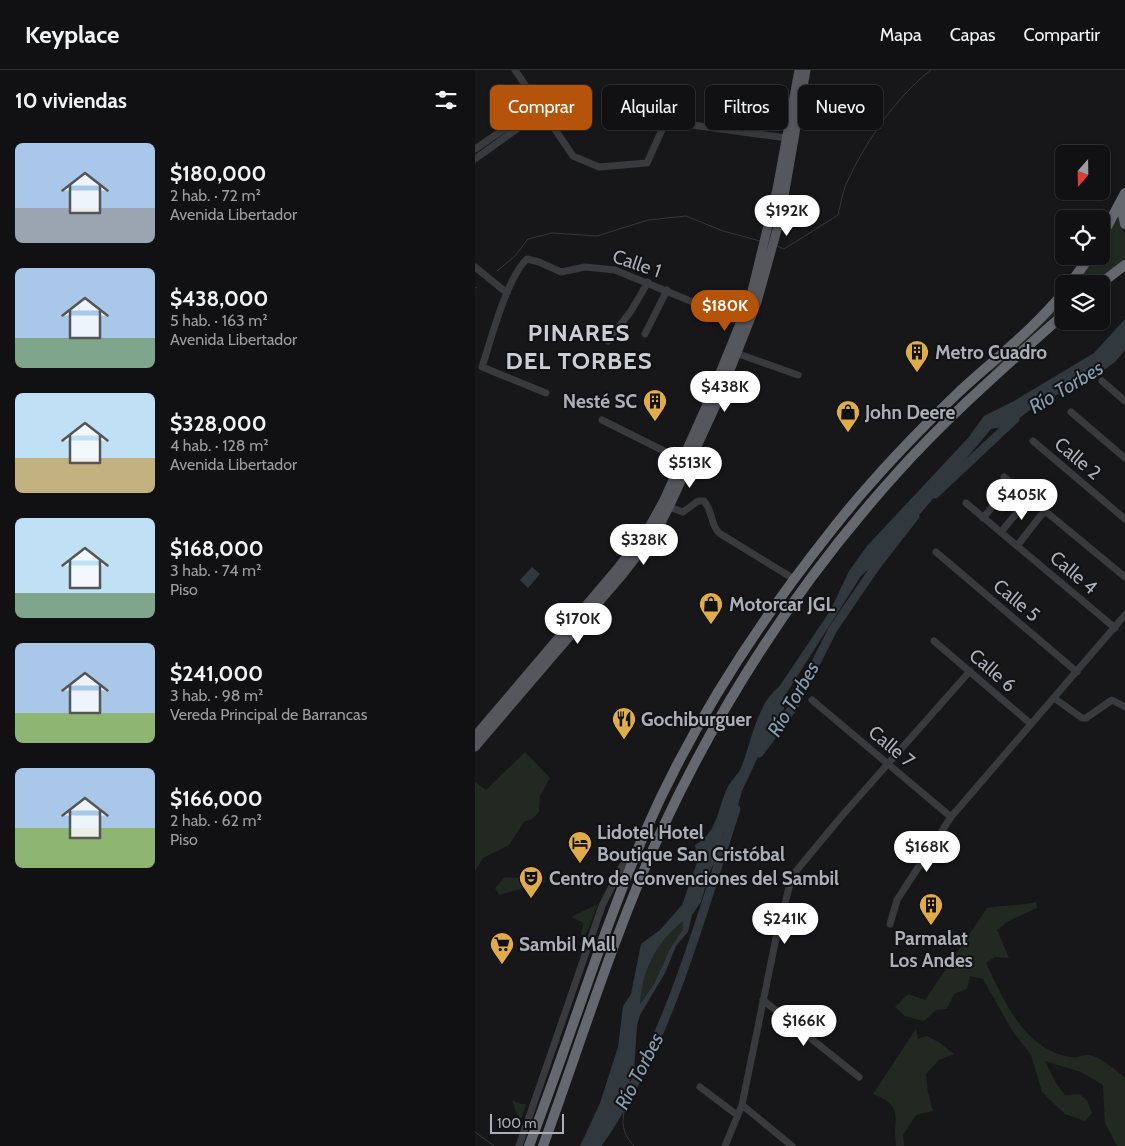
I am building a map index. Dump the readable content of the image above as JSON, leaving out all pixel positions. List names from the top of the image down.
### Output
{
  "streets": {
    "street": [
      "Calle 1",
      "Calle 2",
      "Calle 4",
      "Calle 5",
      "Calle 6",
      "Calle 7"
    ]
  },
  "districts": ["PINARES DEL TORBES"],
  "water": ["Río Torbes"],
  "places": {
    "building": ["Metro Cuadro", "Nesté SC", "Parmalat Los Andes"],
    "shop": ["John Deere", "Motorcar JGL"],
    "restaurant": ["Gochiburguer"],
    "hotel": ["Lidotel Hotel Boutique San Cristóbal"],
    "theatre": ["Centro de Convenciones del Sambil"],
    "supermarket": ["Sambil Mall"]
  },
  "scale_bar": "100 m",
  "north": "bottom",
  "page": {
    "header": "Keyplace",
    "nav": ["Mapa", "Capas", "Compartir"],
    "heading": "10 viviendas",
    "chip": [
      "Comprar",
      "Alquilar",
      "Filtros",
      "Nuevo"
    ],
    "list": [
      {
        "name": "$180,000",
        "note": "2 hab. · 72 m² · Avenida Libertador"
      },
      {
        "name": "$438,000",
        "note": "5 hab. · 163 m² · Avenida Libertador"
      },
      {
        "name": "$328,000",
        "note": "4 hab. · 128 m² · Avenida Libertador"
      },
      {
        "name": "$168,000",
        "note": "3 hab. · 74 m² · Piso"
      },
      {
        "name": "$241,000",
        "note": "3 hab. · 98 m² · Vereda Principal de Barrancas"
      },
      {
        "name": "$166,000",
        "note": "2 hab. · 62 m² · Piso"
      }
    ],
    "price": [
      "$192K",
      "$180K",
      "$438K",
      "$513K",
      "$405K",
      "$328K",
      "$170K",
      "$168K",
      "$241K",
      "$166K"
    ],
    "scale": "100 m"
  }
}
